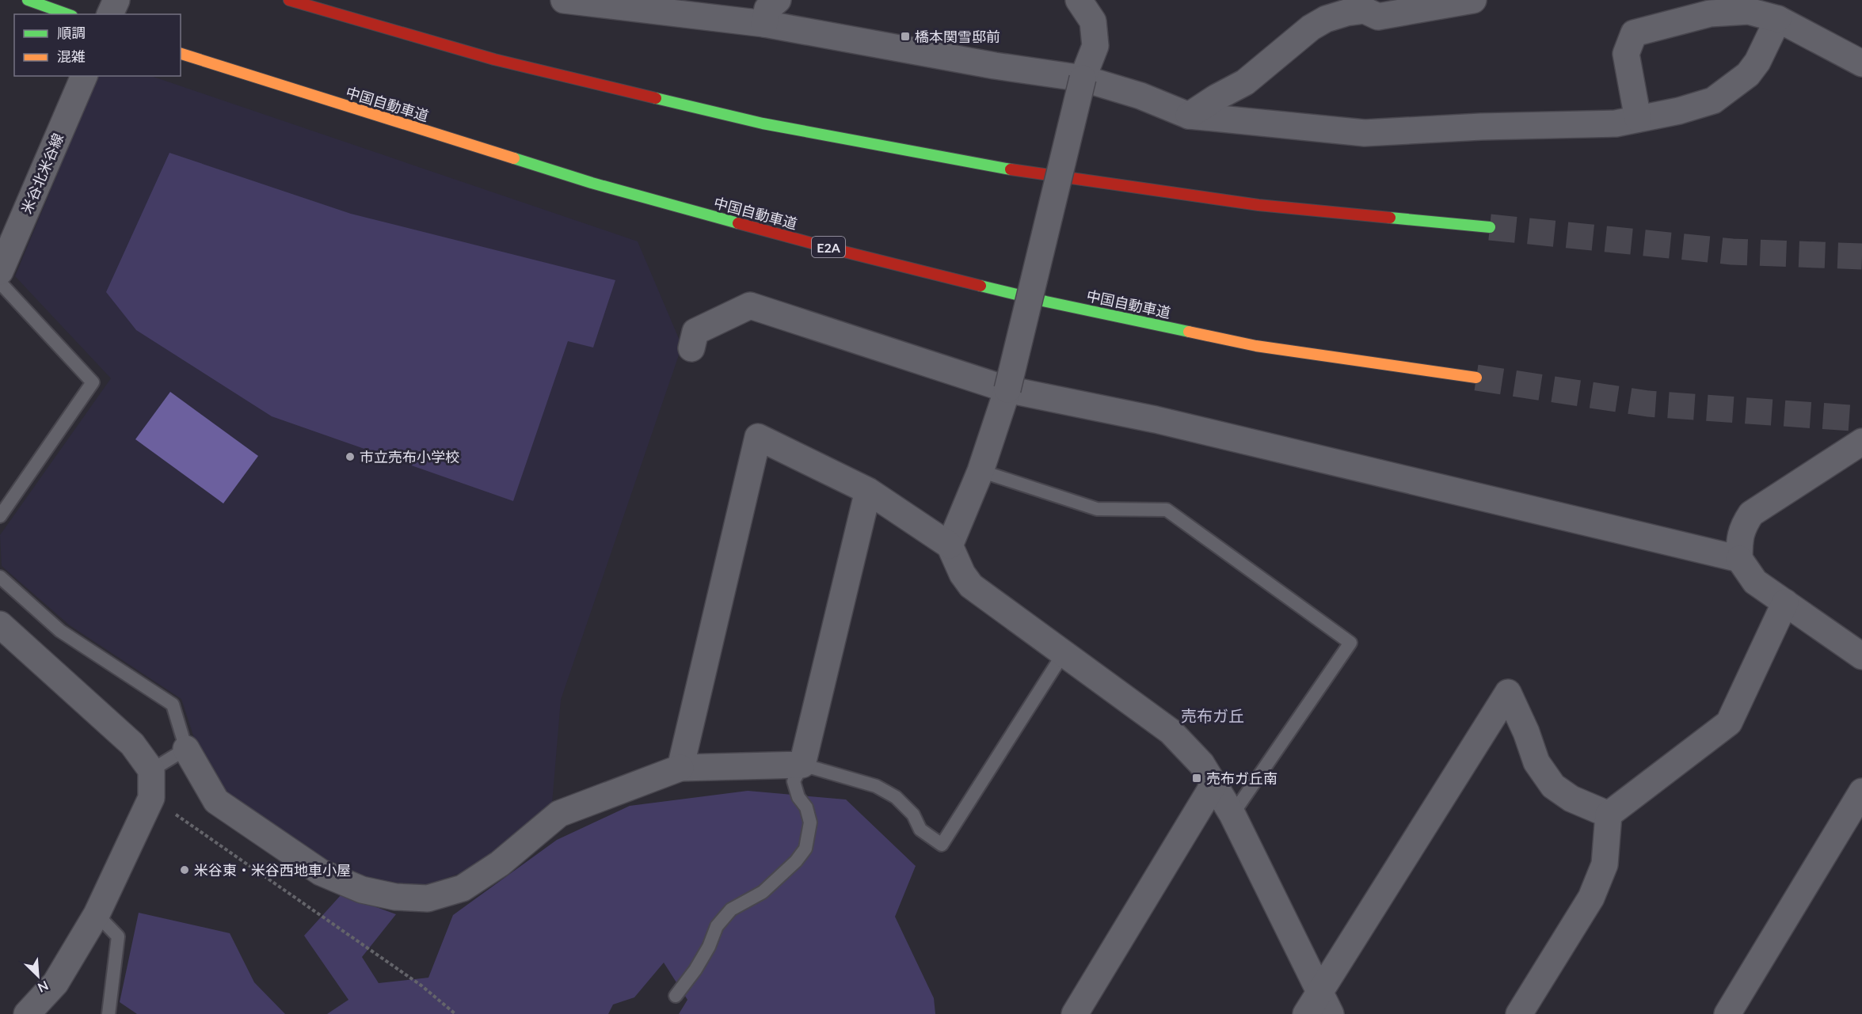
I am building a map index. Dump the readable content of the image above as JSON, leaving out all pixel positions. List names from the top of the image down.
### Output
{
  "streets": {
    "highway": ["中国自動車道", "E2A"],
    "street": ["米谷北米谷線"]
  },
  "districts": ["売布ガ丘"],
  "places": {
    "transit": ["橋本関雪邸前", "売布ガ丘南"],
    "other": ["市立売布小学校", "米谷東・米谷西地車小屋"]
  },
  "legend": ["順調", "混雑"],
  "north": "bottom right"
}
